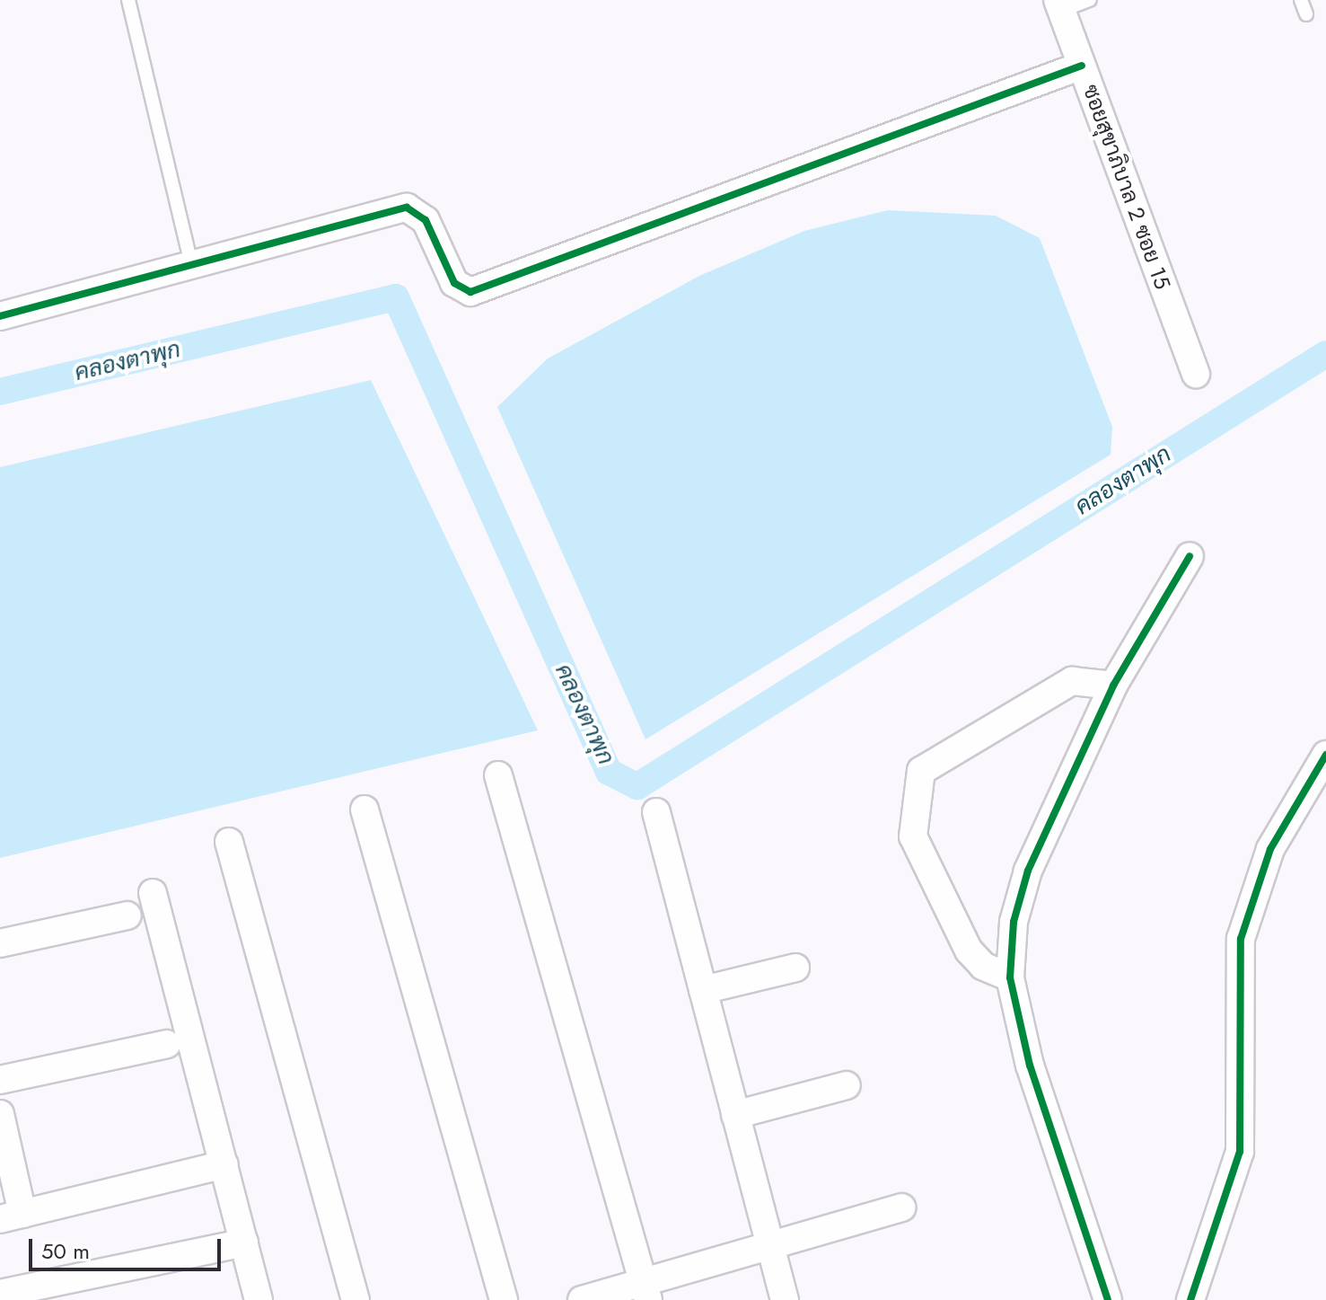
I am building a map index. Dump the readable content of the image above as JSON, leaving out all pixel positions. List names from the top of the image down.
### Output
{
  "streets": {
    "street": ["ซอยสุขาภิบาล 2 ซอย 15"]
  },
  "water": ["คลองตาพุก"],
  "scale_bar": "50 m"
}
